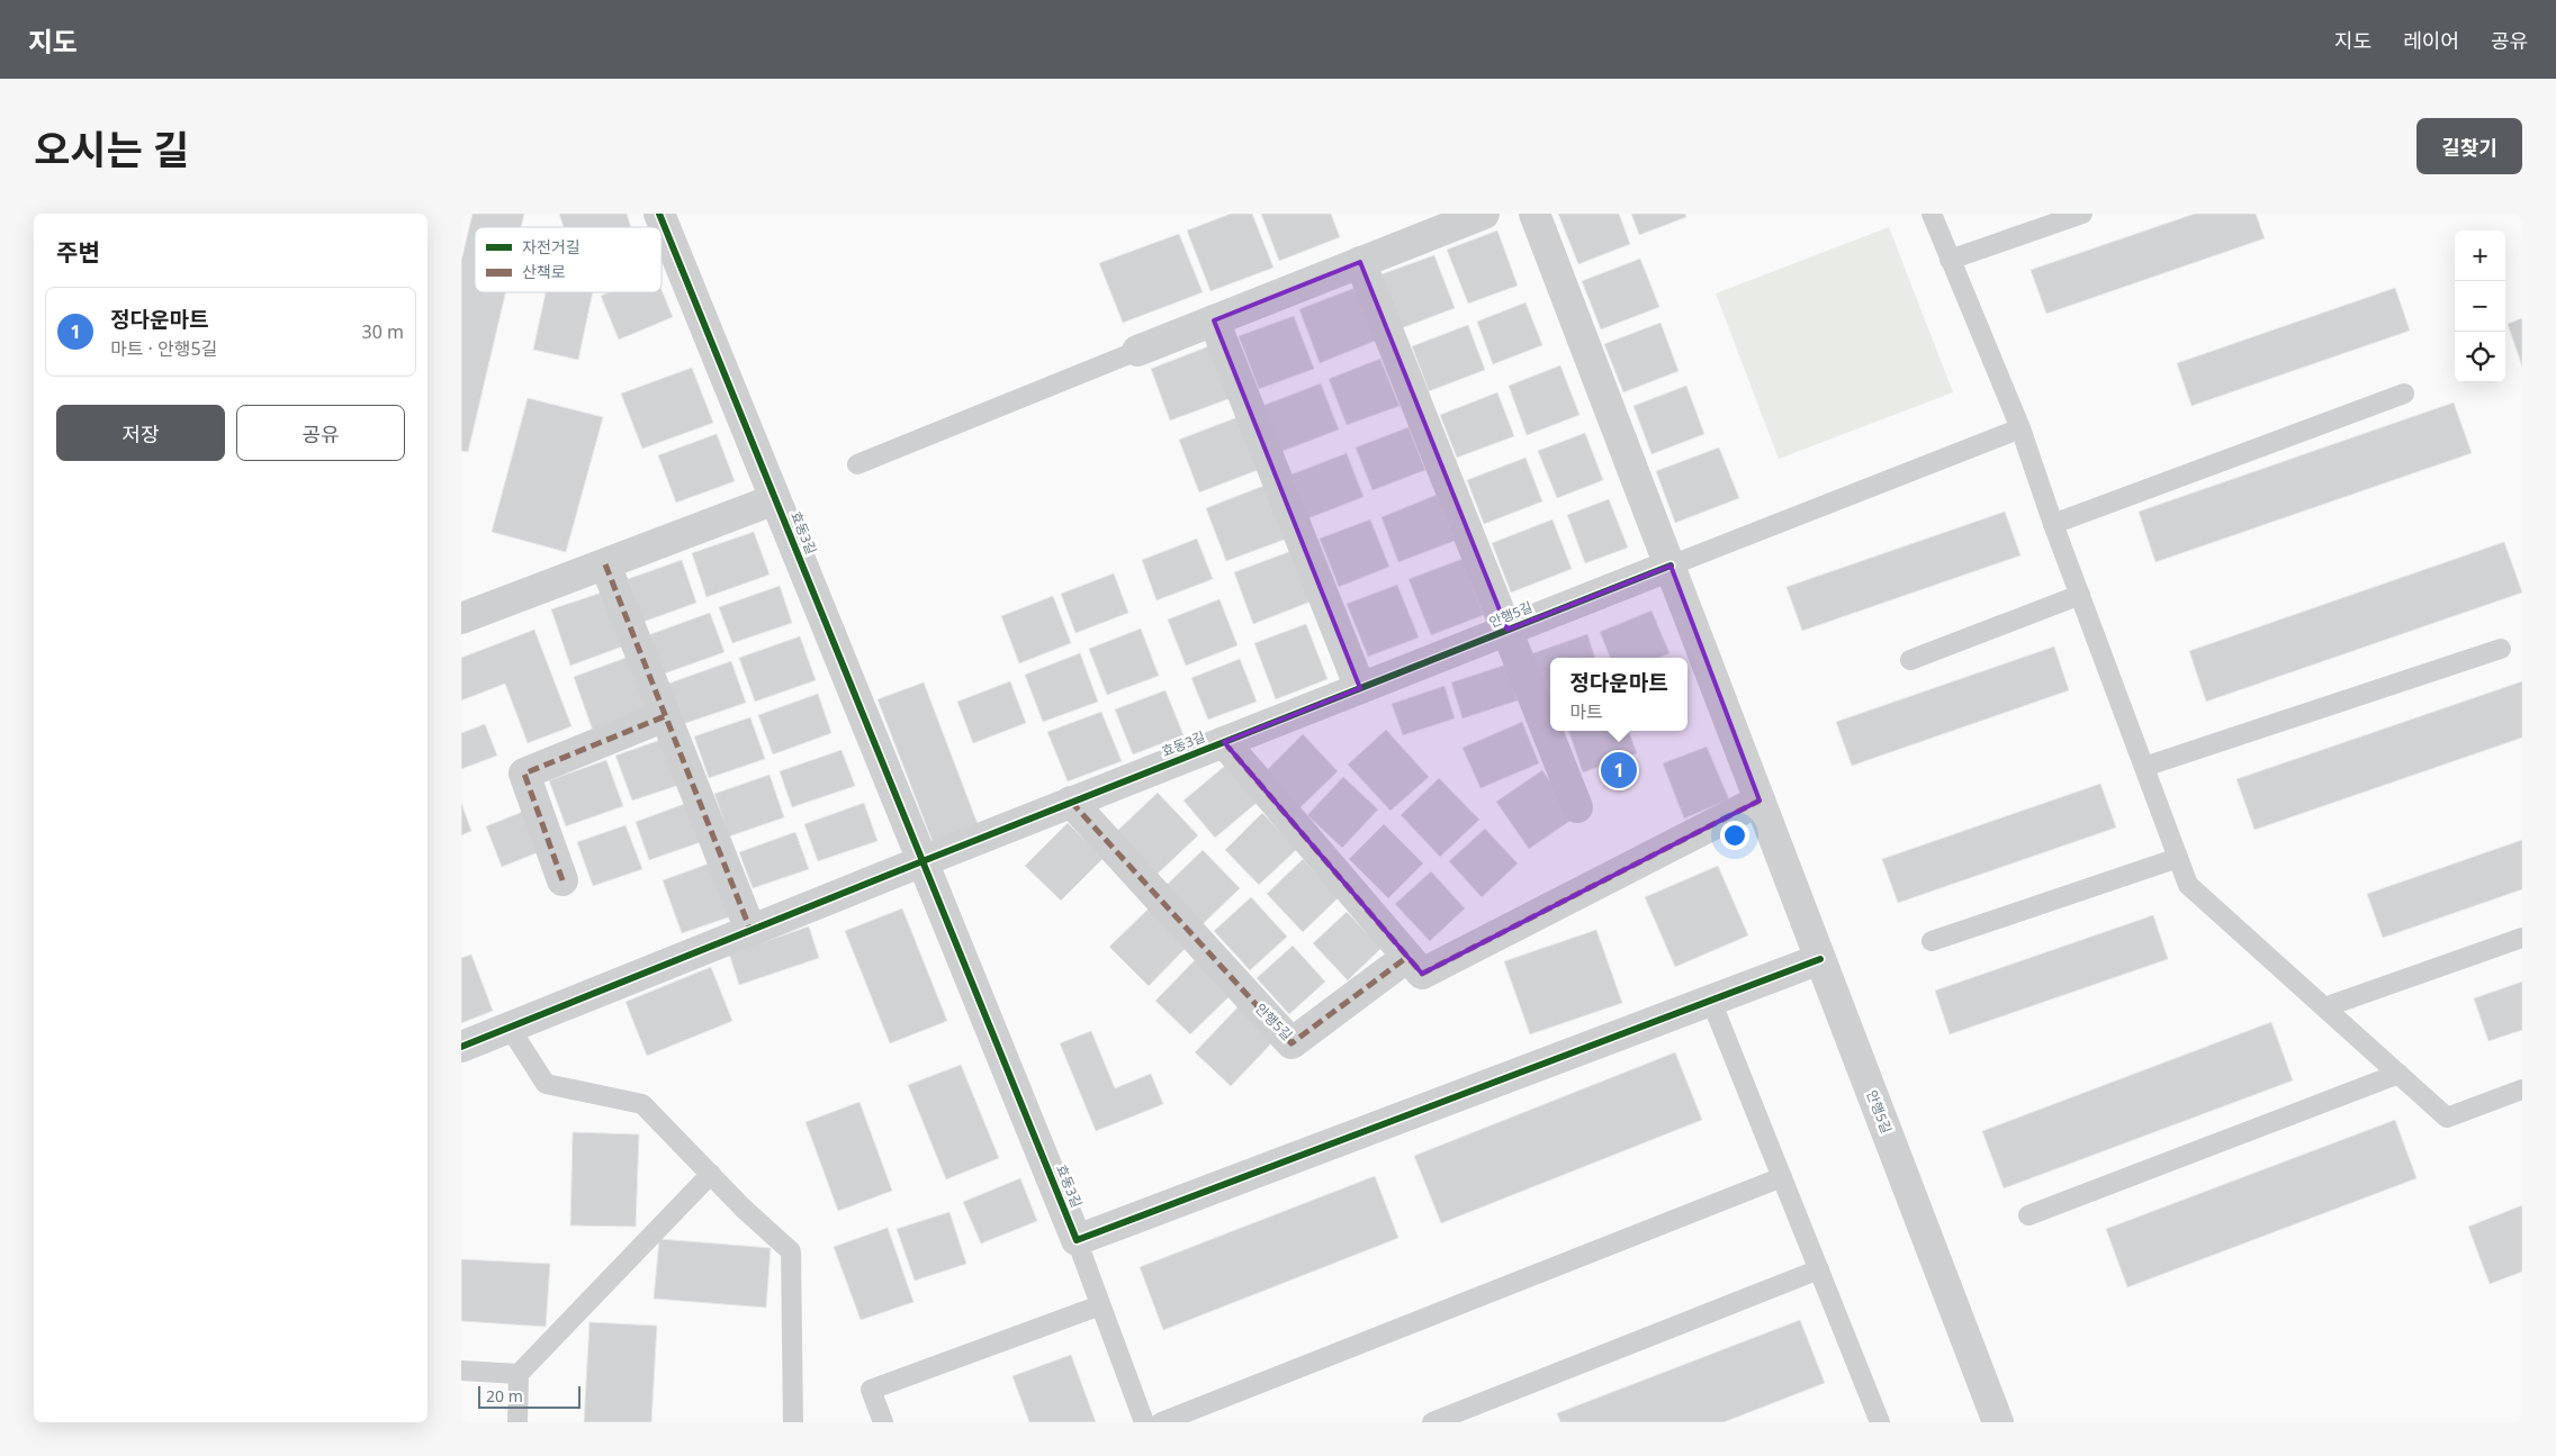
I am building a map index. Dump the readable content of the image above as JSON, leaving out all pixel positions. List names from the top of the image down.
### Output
{
  "streets": {
    "street": ["효동3길", "안행5길"]
  },
  "crossings": [
    ["효동3길", "안행5길"]
  ],
  "legend": ["자전거길", "산책로"],
  "scale_bar": "20 m",
  "page": {
    "header": "지도",
    "nav": ["지도", "레이어", "공유"],
    "title": "오시는 길",
    "buttons": [
      "길찾기",
      ["저장", "공유"]
    ],
    "heading": "주변",
    "map_buttons": ["+", "−"],
    "list": [
      {
        "mark": "1",
        "name": "정다운마트",
        "note": "마트 · 안행5길",
        "value": "30 m"
      }
    ],
    "popup": ["정다운마트", "마트"],
    "pins": "1",
    "scale": "20 m"
  }
}
